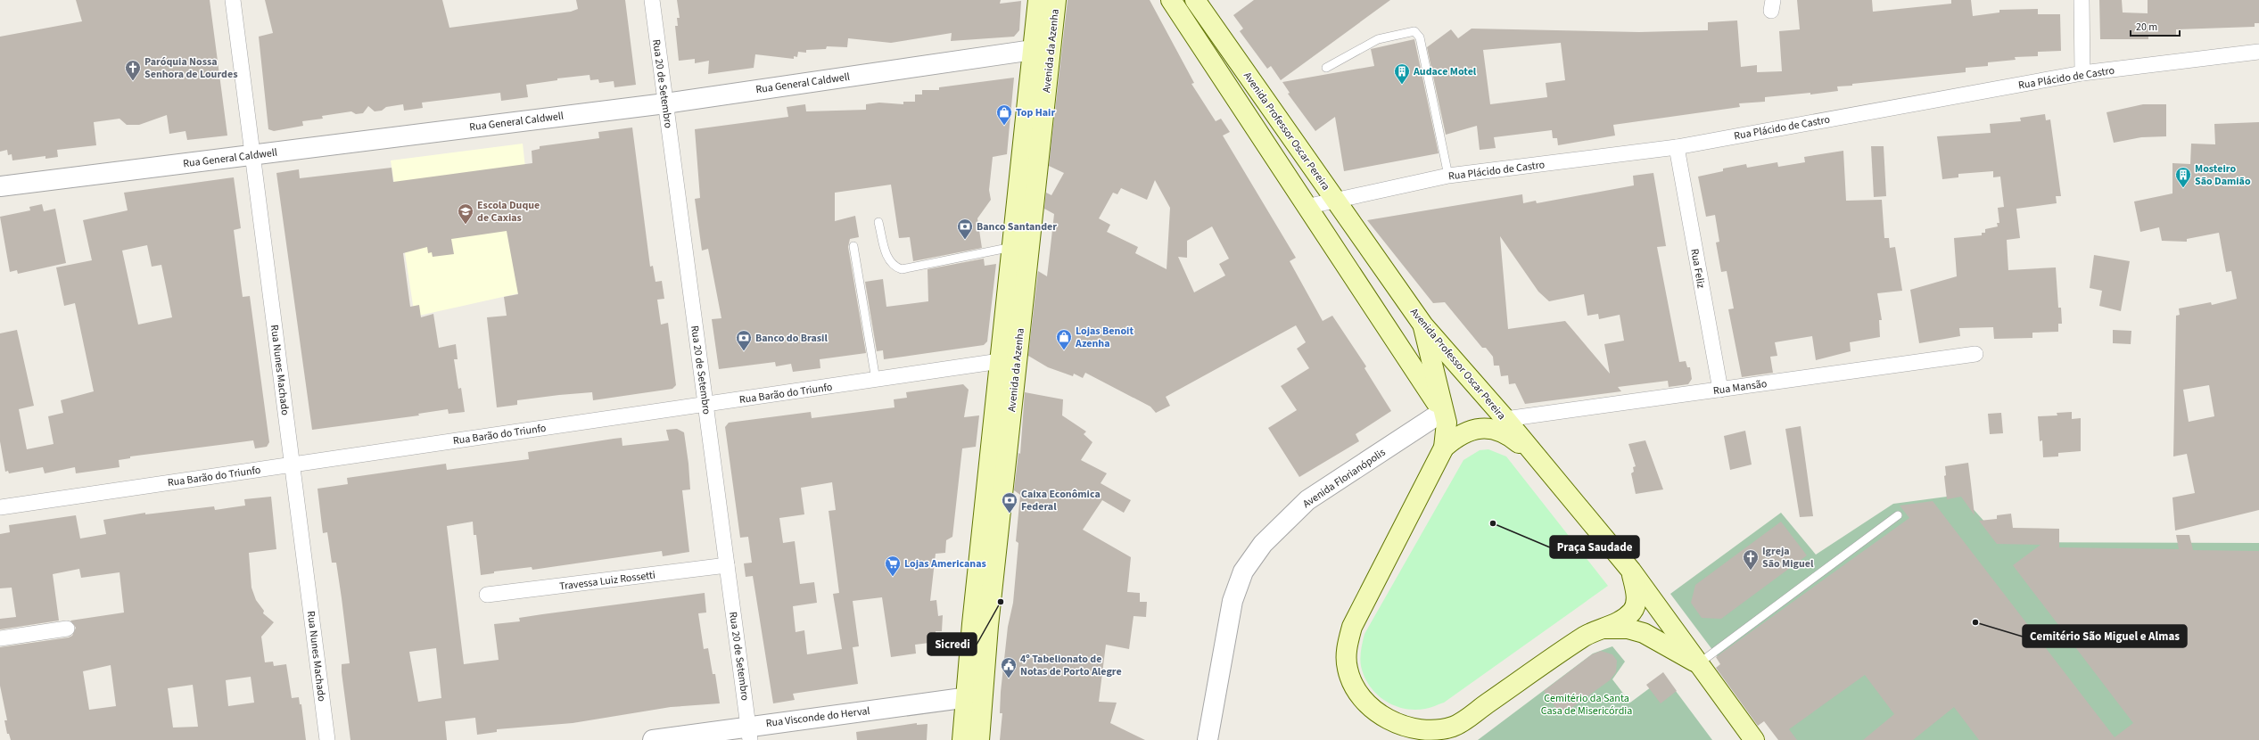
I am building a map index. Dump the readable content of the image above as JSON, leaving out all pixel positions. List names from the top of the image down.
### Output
{
  "streets": {
    "main road": ["Avenida da Azenha", "Avenida Professor Oscar Pereira"],
    "street": [
      "Rua Plácido de Castro",
      "Rua General Caldwell",
      "Rua 20 de Setembro",
      "Rua Feliz",
      "Rua Nunes Machado",
      "Rua Mansão",
      "Rua Barão do Triunfo",
      "Avenida Florianópolis",
      "Travessa Luiz Rossetti",
      "Rua Visconde do Herval"
    ]
  },
  "crossings": [
    ["Avenida da Azenha", "Rua General Caldwell"],
    ["Avenida da Azenha", "Rua Barão do Triunfo"],
    ["Avenida da Azenha", "Rua Visconde do Herval"],
    ["Rua Plácido de Castro", "Avenida Professor Oscar Pereira"],
    ["Rua Plácido de Castro", "Rua Feliz"],
    ["Rua General Caldwell", "Rua 20 de Setembro"],
    ["Rua General Caldwell", "Rua Nunes Machado"],
    ["Rua 20 de Setembro", "Rua Barão do Triunfo"],
    ["Rua 20 de Setembro", "Travessa Luiz Rossetti"],
    ["Rua 20 de Setembro", "Rua Visconde do Herval"],
    ["Avenida Professor Oscar Pereira", "Rua Mansão"],
    ["Rua Feliz", "Rua Mansão"],
    ["Rua Nunes Machado", "Rua Barão do Triunfo"]
  ],
  "parks": ["Cemitério da Santa Casa de Misericórdia"],
  "places": {
    "church": ["Paróquia Nossa Senhora de Lourdes", "Igreja São Miguel"],
    "building": ["Audace Motel", "Mosteiro São Damião"],
    "shop": ["Top Hair", "Lojas Benoit Azenha"],
    "school or university": ["Escola Duque de Caxias"],
    "bank": ["Banco Santander", "Banco do Brasil", "Caixa Econômica Federal"],
    "other": ["Praça Saudade", "Sicredi", "Cemitério São Miguel e Almas"],
    "supermarket": ["Lojas Americanas"],
    "public building": ["4º Tabelionato de Notas de Porto Alegre"]
  },
  "scale_bar": "20 m"
}
